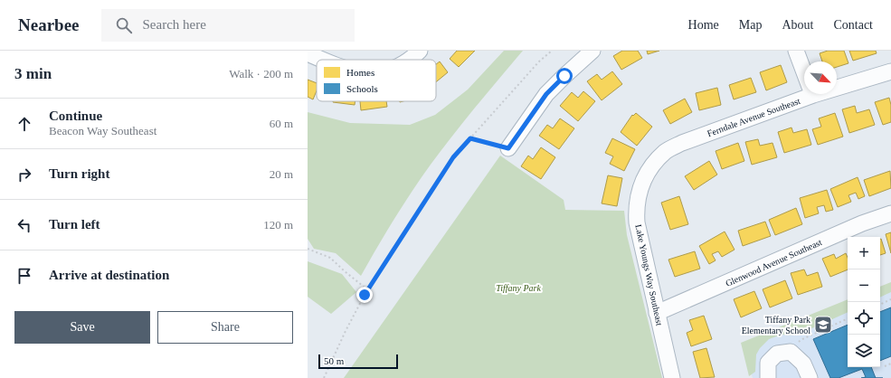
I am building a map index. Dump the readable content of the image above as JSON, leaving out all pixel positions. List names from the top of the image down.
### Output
{
  "streets": {
    "street": ["Ferndale Avenue Southeast", "Glenwood Avenue Southeast", "Lake Youngs Way Southeast"]
  },
  "crossings": [
    ["Ferndale Avenue Southeast", "Lake Youngs Way Southeast"],
    ["Glenwood Avenue Southeast", "Lake Youngs Way Southeast"]
  ],
  "parks": ["Tiffany Park"],
  "places": {
    "school or university": ["Tiffany Park Elementary School"]
  },
  "legend": ["Homes", "Schools"],
  "scale_bar": "50 m",
  "north": "bottom right",
  "page": {
    "header": "Nearbee",
    "search": "Search here",
    "nav": [
      "Home",
      "Map",
      "About",
      "Contact"
    ],
    "heading": ["3 min", "Walk · 200 m"],
    "list": [
      ["Continue", "Beacon Way Southeast", "60 m"],
      ["Turn right", "20 m"],
      ["Turn left", "120 m"],
      "Arrive at destination"
    ],
    "map_buttons": ["+", "−"],
    "buttons": ["Save", "Share"],
    "scale": "50 m"
  }
}
